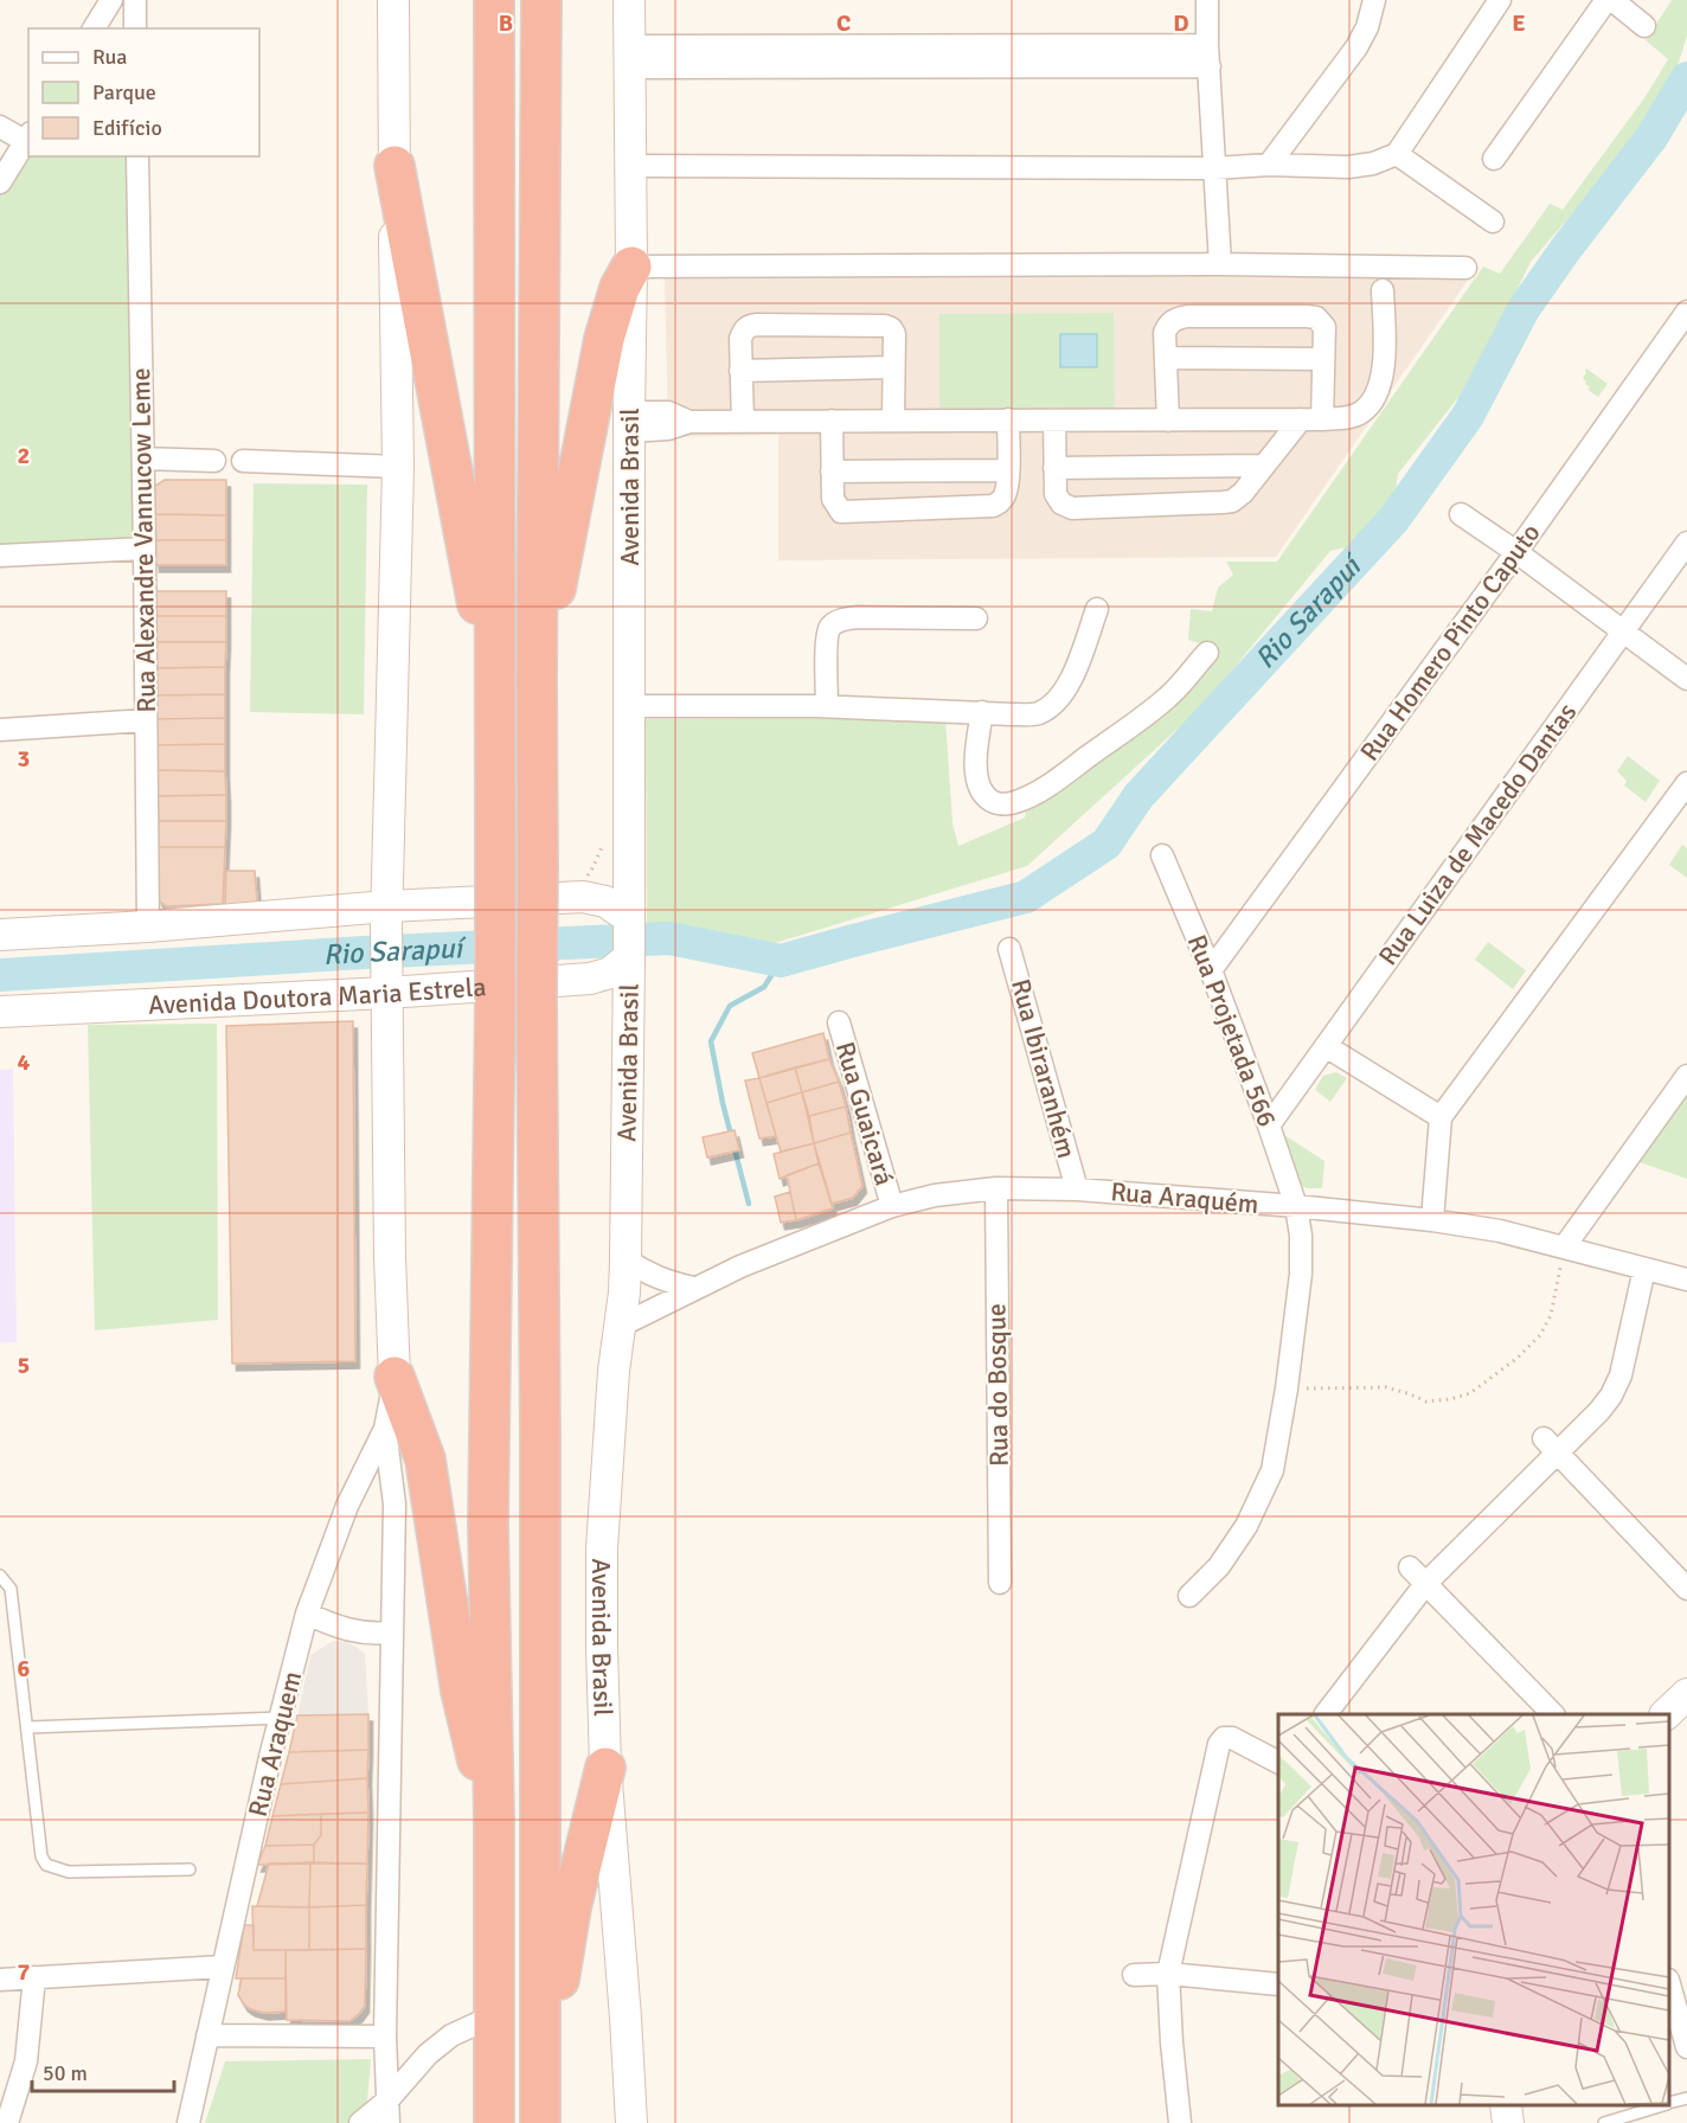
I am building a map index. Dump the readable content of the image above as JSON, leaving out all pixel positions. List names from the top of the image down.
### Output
{
  "streets": {
    "street": [
      "Avenida Brasil",
      "Rua Alexandre Vannucow Leme",
      "Rua Homero Pinto Caputo",
      "Rua Luiza de Macedo Dantas",
      "Avenida Doutora Maria Estrela",
      "Rua Projetada 566",
      "Rua Ibiraranhém",
      "Rua Guaicará",
      "Rua Araquém",
      "Rua do Bosque",
      "Rua Araquem"
    ]
  },
  "crossings": [
    ["Avenida Brasil", "Avenida Doutora Maria Estrela"],
    ["Avenida Brasil", "Rua Araquém"],
    ["Rua Homero Pinto Caputo", "Rua Projetada 566"],
    ["Rua Luiza de Macedo Dantas", "Rua Projetada 566"],
    ["Rua Projetada 566", "Rua Araquém"],
    ["Rua Ibiraranhém", "Rua Araquém"],
    ["Rua Guaicará", "Rua Araquém"],
    ["Rua Araquém", "Rua do Bosque"]
  ],
  "water": ["Rio Sarapuí"],
  "legend": ["Rua", "Parque", "Edifício"],
  "scale_bar": "50 m",
  "grid": {
    "columns": [
      "B",
      "C",
      "D",
      "E"
    ],
    "rows": [
      "2",
      "3",
      "4",
      "5",
      "6",
      "7"
    ]
  }
}
